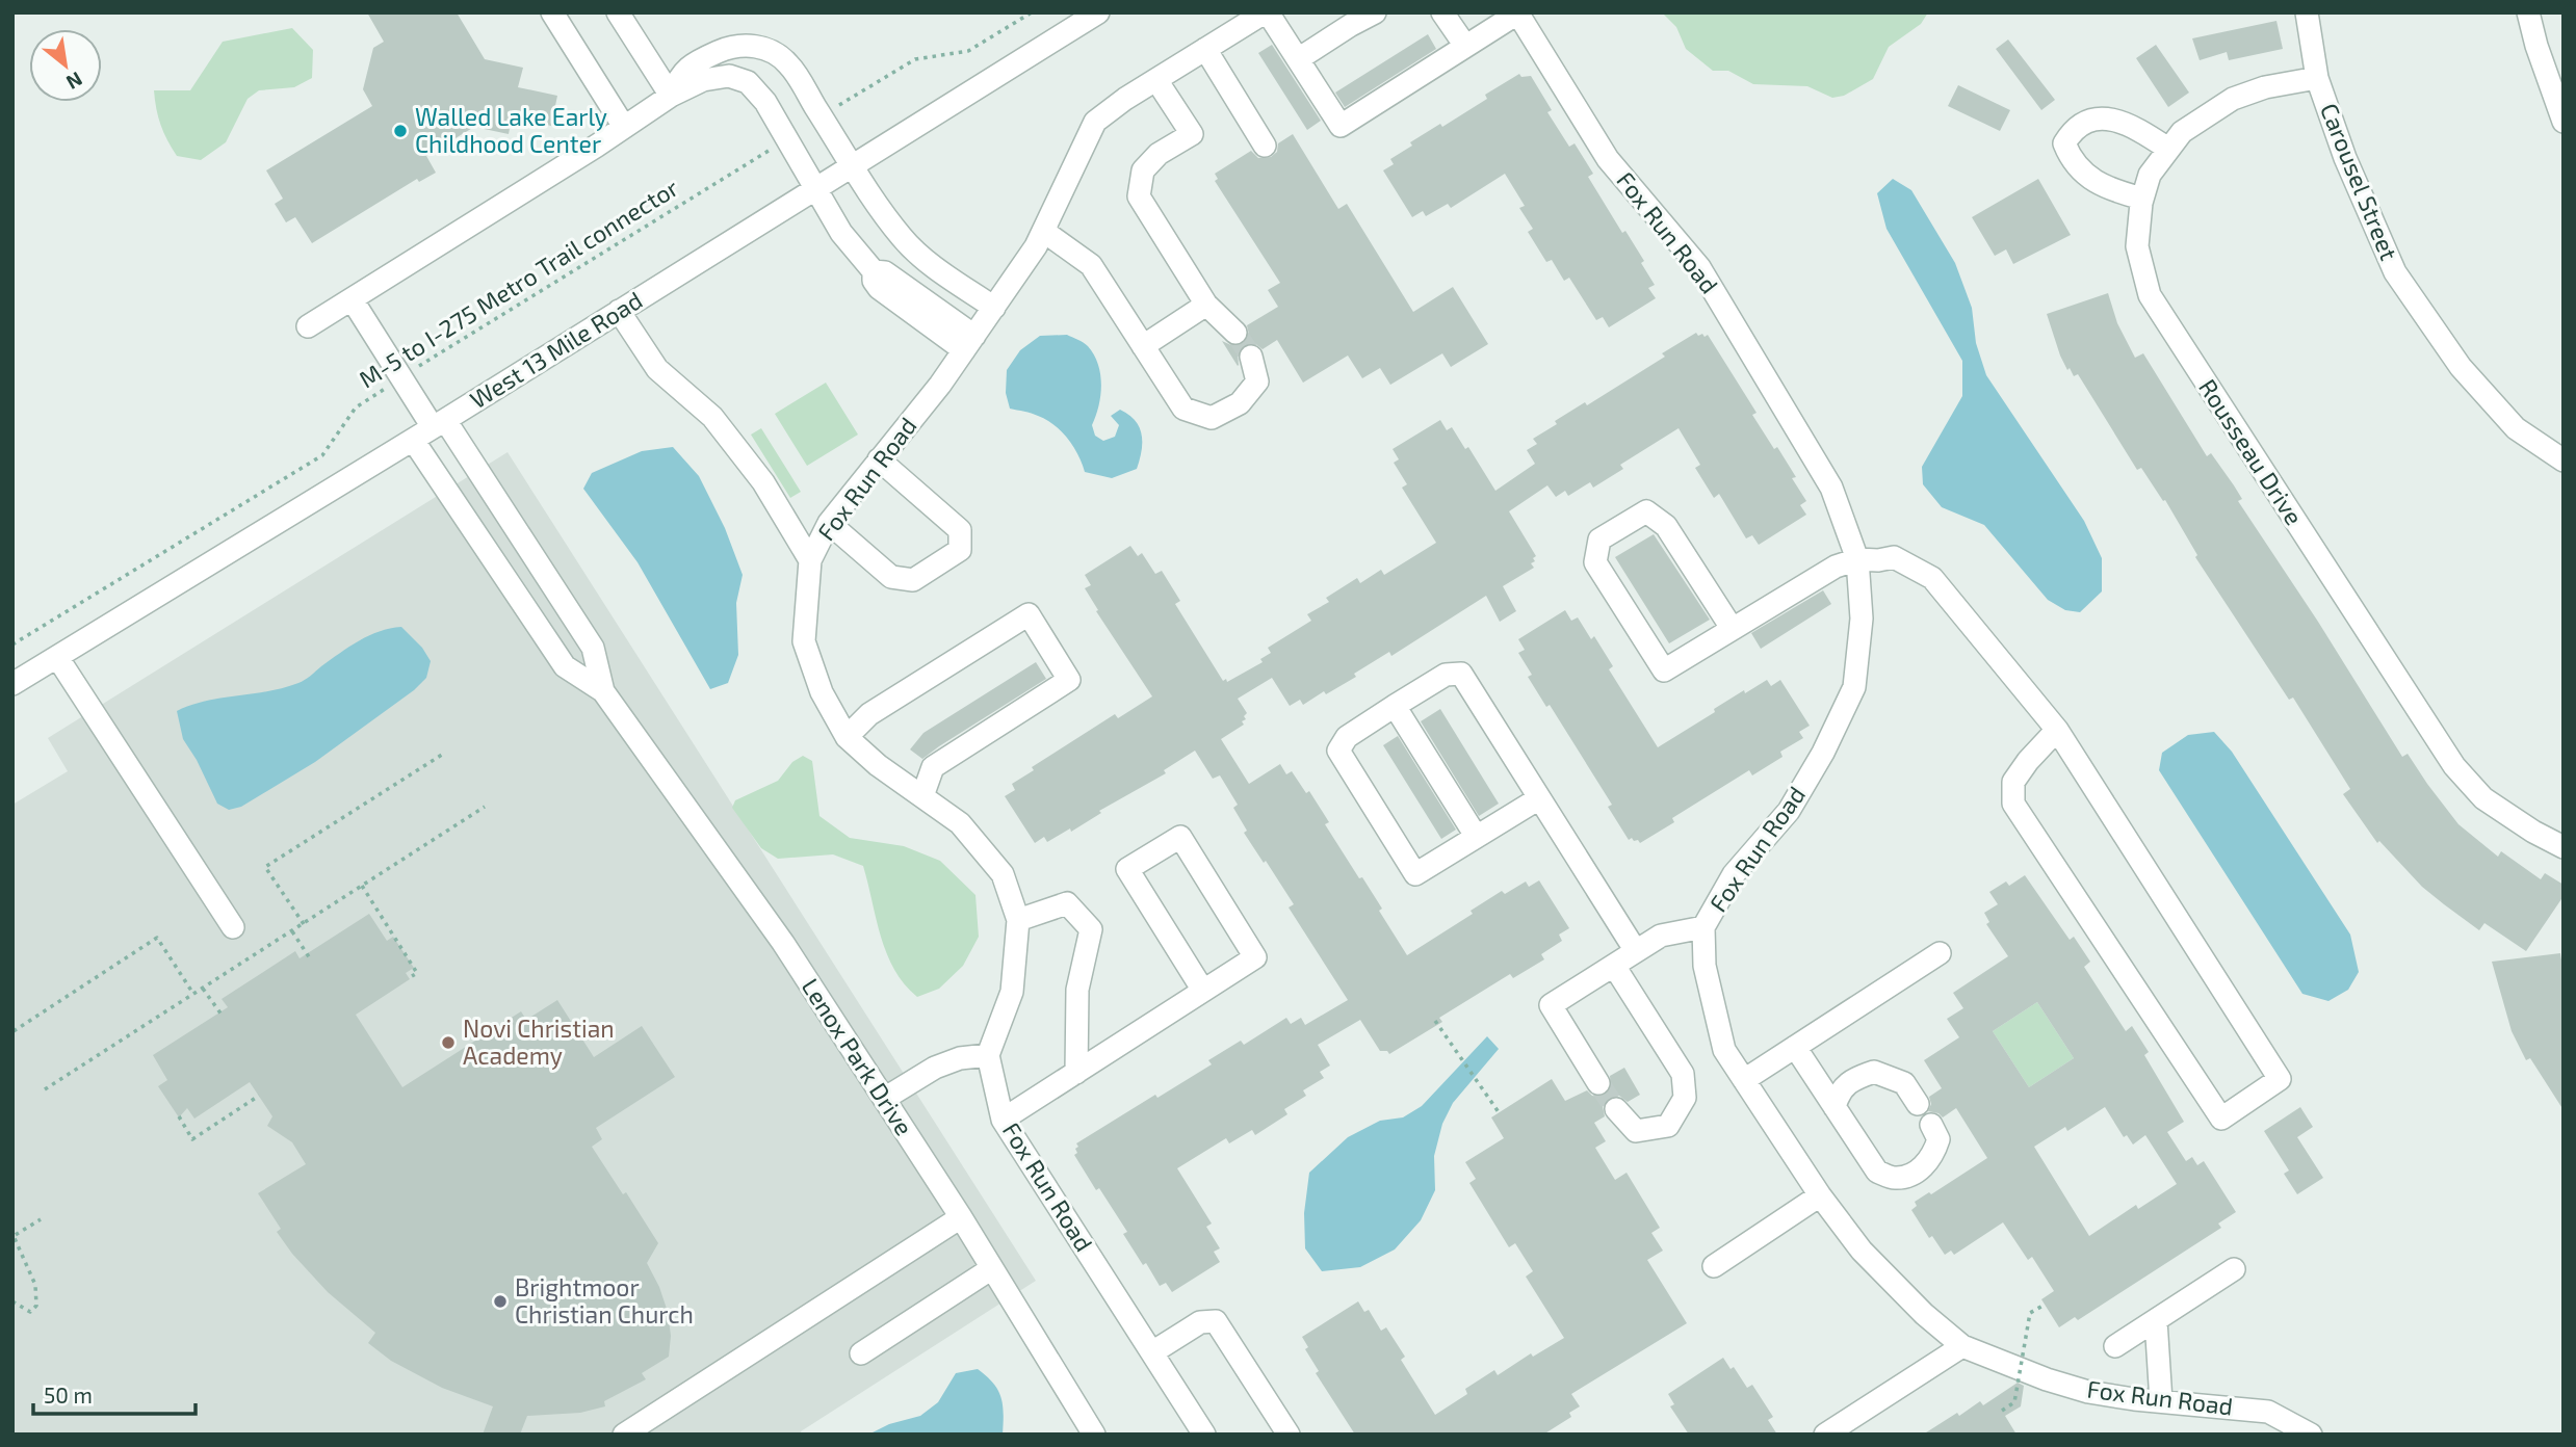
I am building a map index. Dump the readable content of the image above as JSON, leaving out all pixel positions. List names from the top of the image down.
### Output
{
  "streets": {
    "street": [
      "Carousel Street",
      "Fox Run Road",
      "West 13 Mile Road",
      "Rousseau Drive",
      "Lenox Park Drive"
    ],
    "path": ["M-5 to I-275 Metro Trail connector"]
  },
  "crossings": [
    ["Carousel Street", "Rousseau Drive"],
    ["M-5 to I-275 Metro Trail connector", "Lenox Park Drive"],
    ["West 13 Mile Road", "Lenox Park Drive"]
  ],
  "places": ["Walled Lake Early Childhood Center", "Novi Christian Academy", "Brightmoor Christian Church"],
  "scale_bar": "50 m",
  "north": "bottom right"
}
